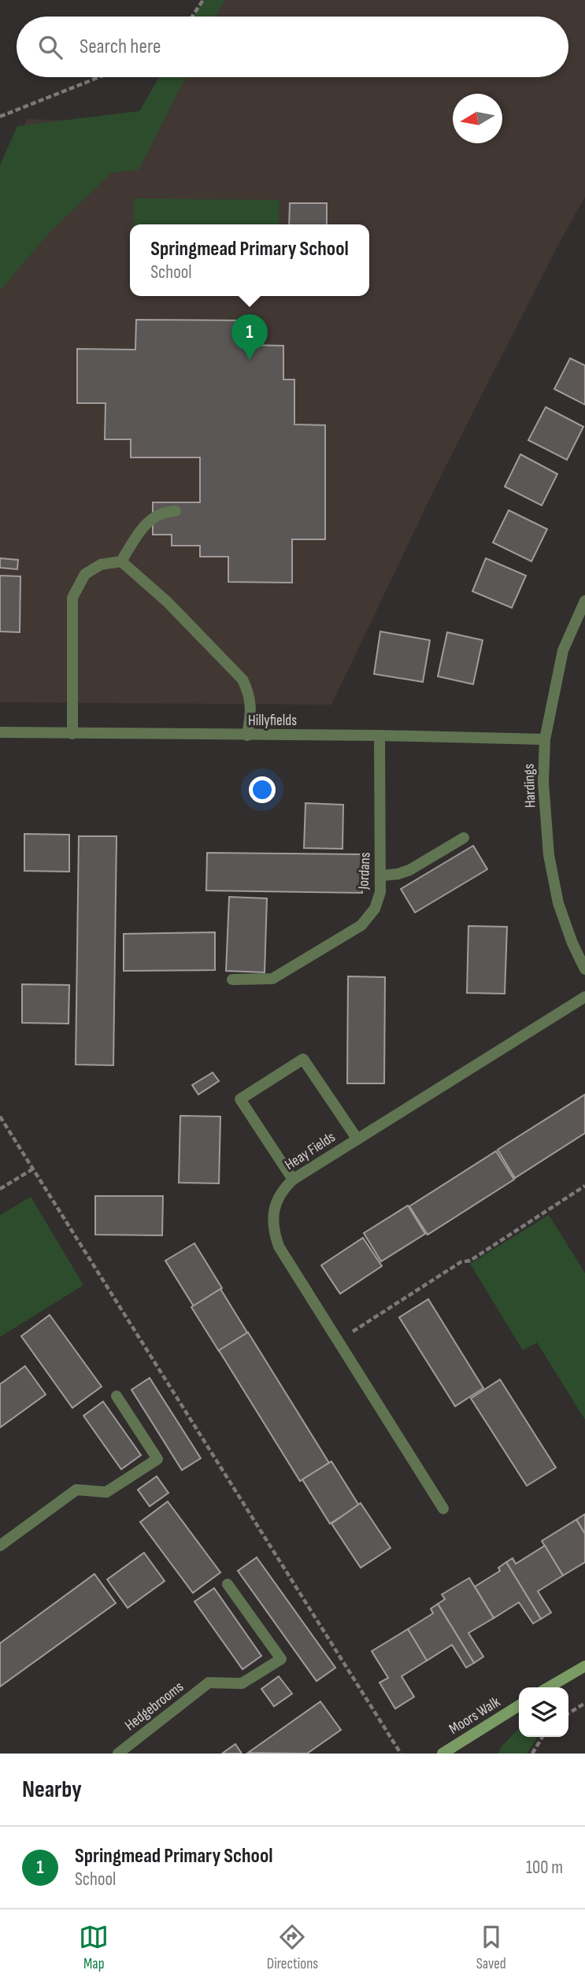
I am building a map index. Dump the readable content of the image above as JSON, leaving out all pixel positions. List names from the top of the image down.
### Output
{
  "streets": {
    "street": [
      "Hillyfields",
      "Hardings",
      "Jordans",
      "Heay Fields",
      "Hedgebrooms",
      "Moors Walk"
    ]
  },
  "crossings": [
    ["Hillyfields", "Hardings"],
    ["Hillyfields", "Jordans"]
  ],
  "north": "left",
  "page": {
    "search": "Search here",
    "popup": ["Springmead Primary School", "School"],
    "pins": "1",
    "heading": "Nearby",
    "list": [
      {
        "mark": "1",
        "name": "Springmead Primary School",
        "note": "School",
        "value": "100 m"
      }
    ],
    "nav": ["Map", "Directions", "Saved"]
  }
}
